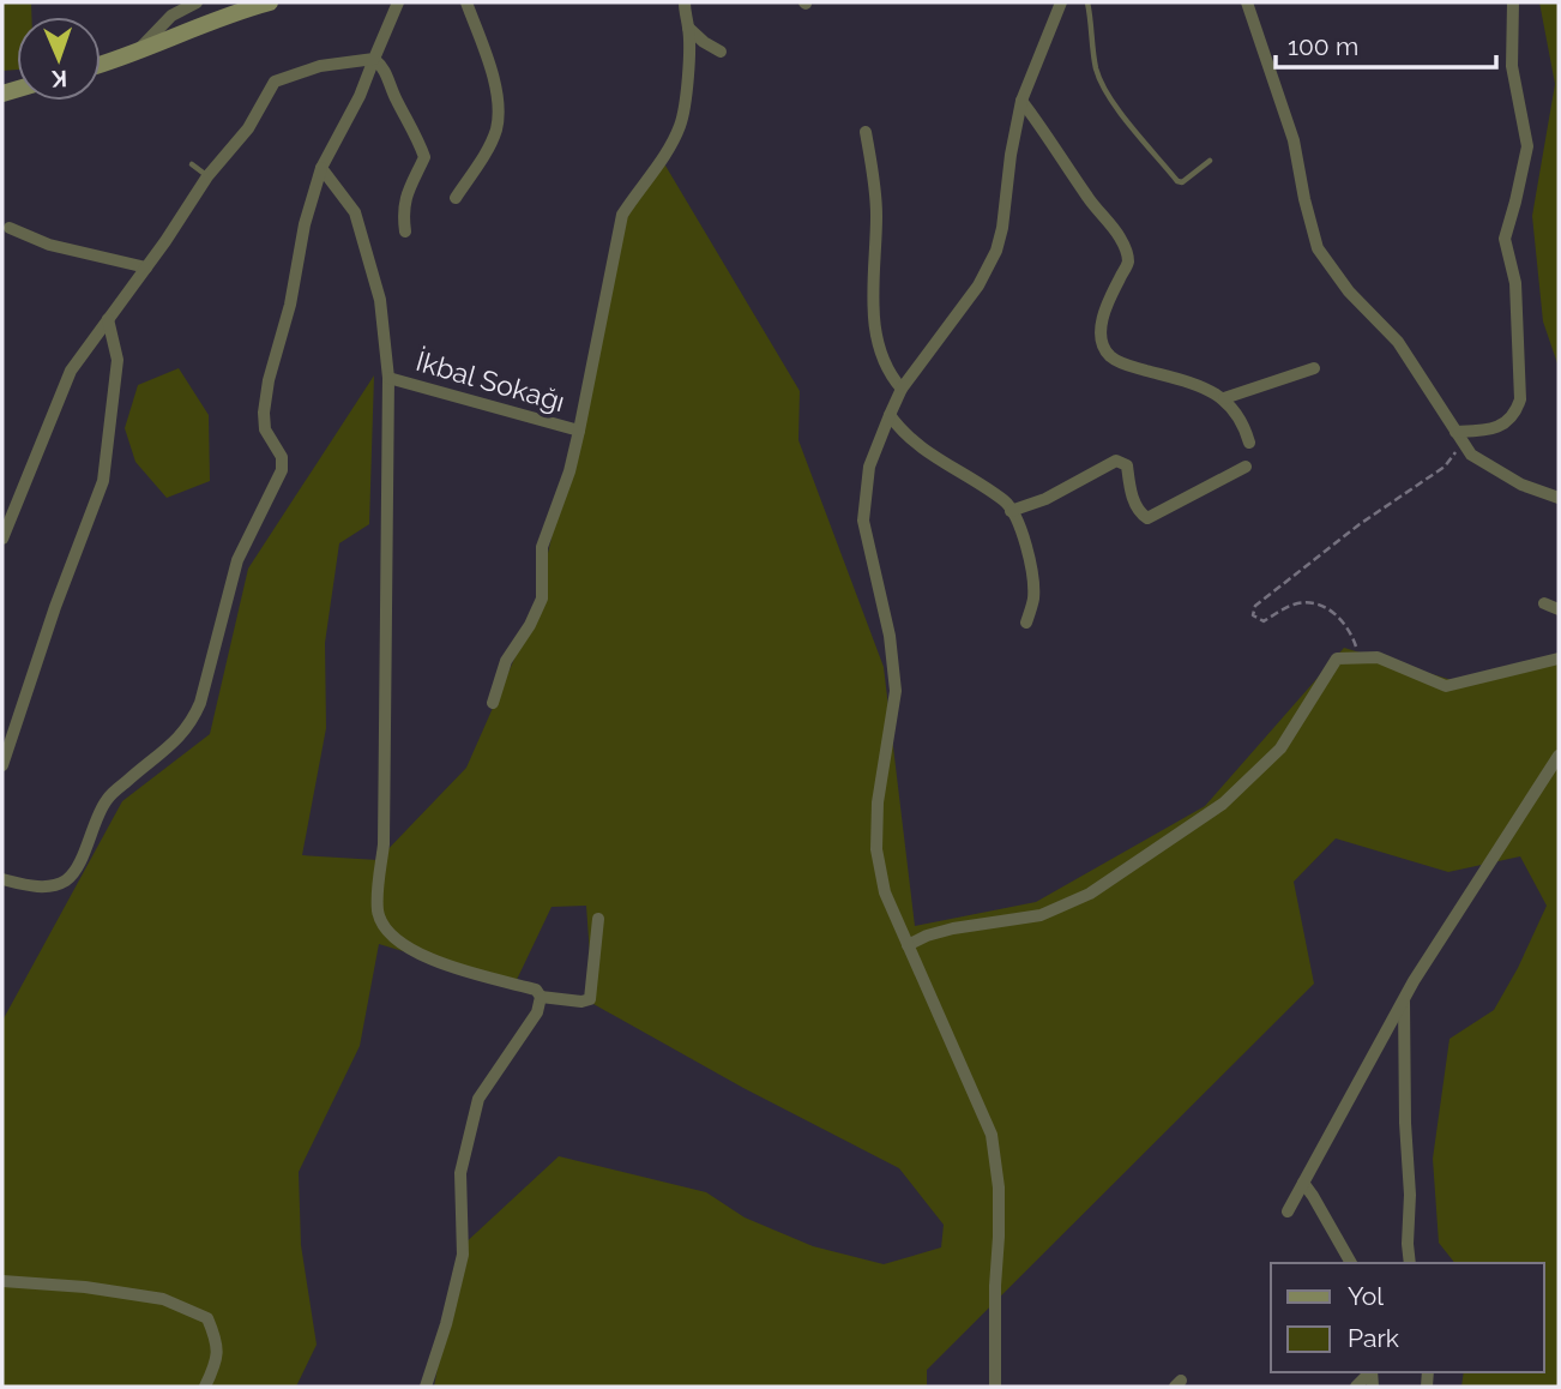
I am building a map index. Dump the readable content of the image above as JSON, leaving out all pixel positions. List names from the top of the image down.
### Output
{
  "streets": {
    "street": ["İkbal Sokağı"]
  },
  "legend": ["Yol", "Park"],
  "scale_bar": "100 m",
  "north": "bottom"
}
